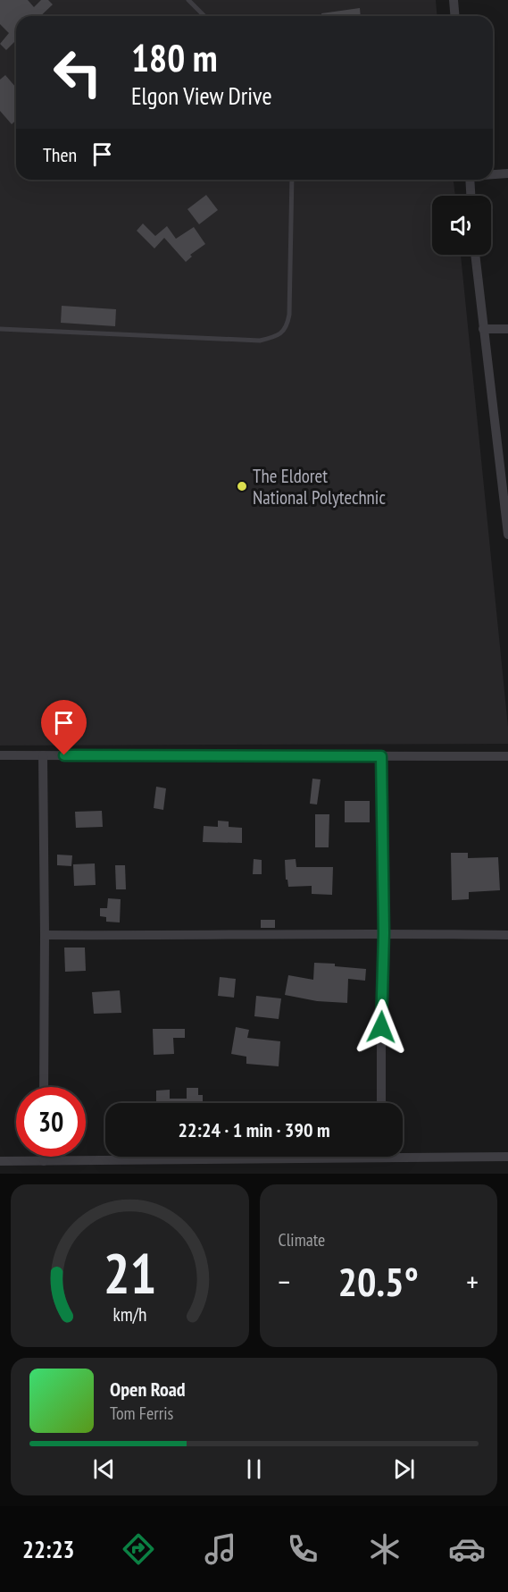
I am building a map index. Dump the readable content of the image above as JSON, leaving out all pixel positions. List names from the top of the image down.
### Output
{
  "places": ["The Eldoret National Polytechnic"],
  "page": {
    "turn": ["180 m", "Elgon View Drive"],
    "then": "Then",
    "limit": "30",
    "trip": "22:24 · 1 min · 390 m",
    "tile": "Climate",
    "heat": ["−", "20.5°", "+"],
    "song": ["Open Road", "Tom Ferris"],
    "tabs": "22:23",
    "gauge": ["21", "km/h"]
  }
}
